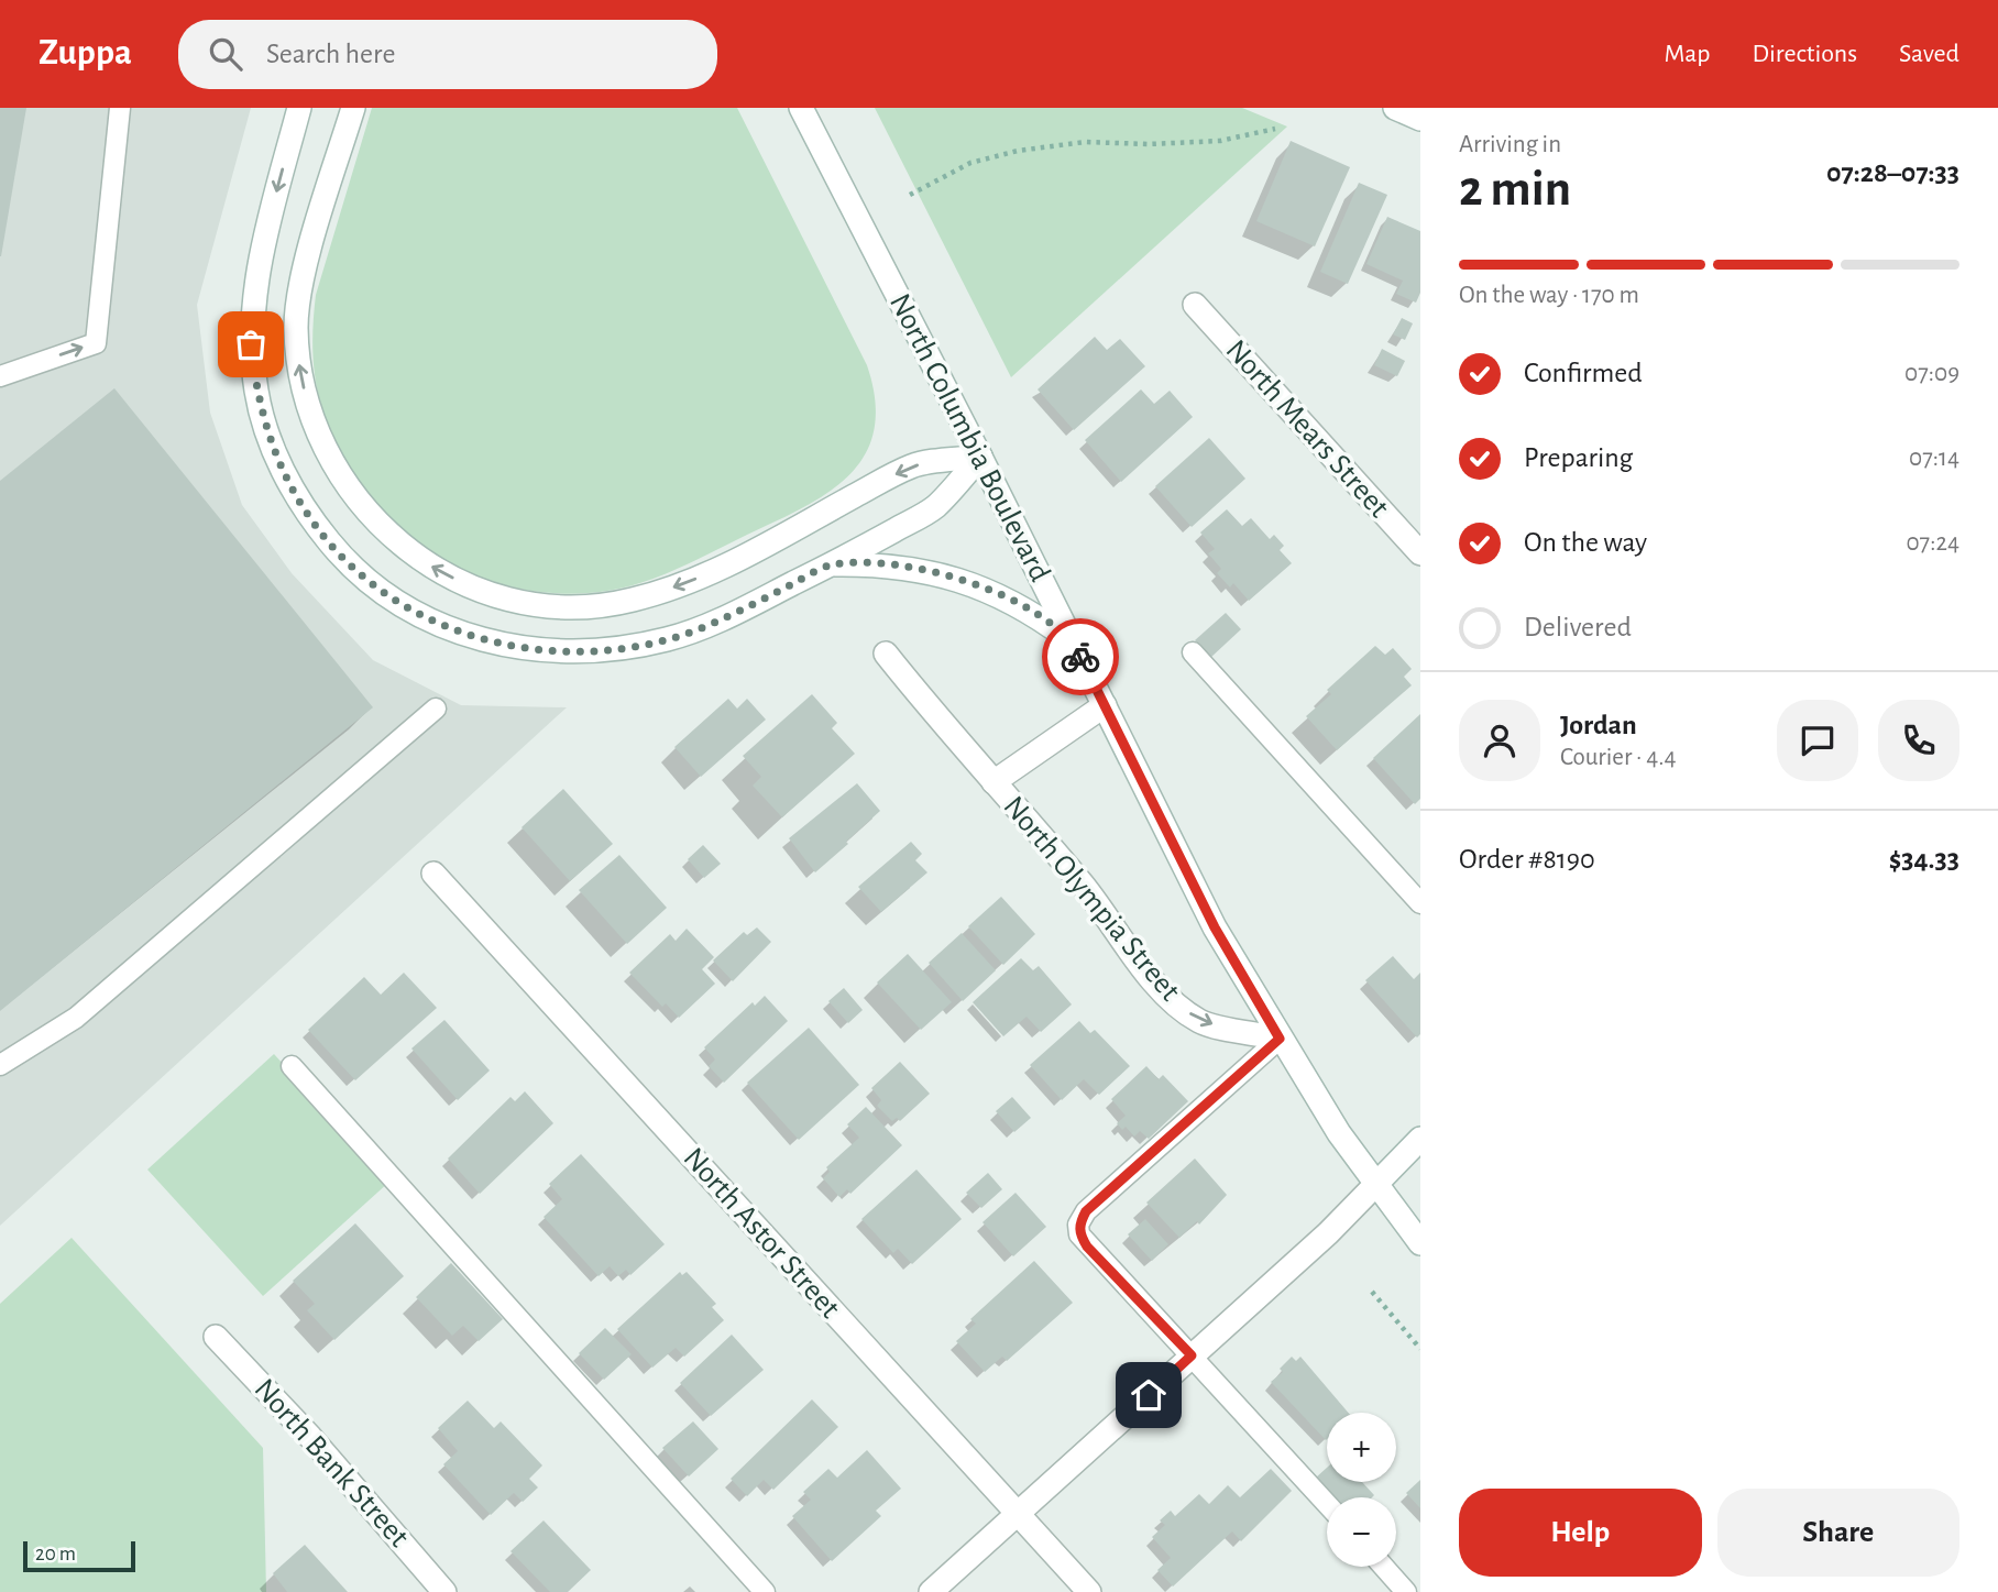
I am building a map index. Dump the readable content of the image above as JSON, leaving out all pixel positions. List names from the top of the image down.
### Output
{
  "streets": {
    "main road": [
      "North Mears Street",
      "North Columbia Boulevard",
      "North Olympia Street",
      "North Astor Street",
      "North Bank Street"
    ]
  },
  "crossings": [
    ["North Columbia Boulevard", "North Olympia Street"]
  ],
  "one_way": ["North Olympia Street"],
  "scale_bar": "20 m",
  "page": {
    "header": "Zuppa",
    "search": "Search here",
    "nav": ["Map", "Directions", "Saved"],
    "heading": ["2 min", "Arriving in", "07:28–07:33"],
    "panel": [
      "Jordan",
      "Courier · 4.4",
      "Order #8190",
      "$34.33"
    ],
    "bar": "On the way · 170 m",
    "list": [
      ["Confirmed", "07:09"],
      ["Preparing", "07:14"],
      ["On the way", "07:24"],
      "Delivered"
    ],
    "map_buttons": ["+", "−"],
    "buttons": ["Help", "Share"],
    "scale": "20 m"
  }
}
